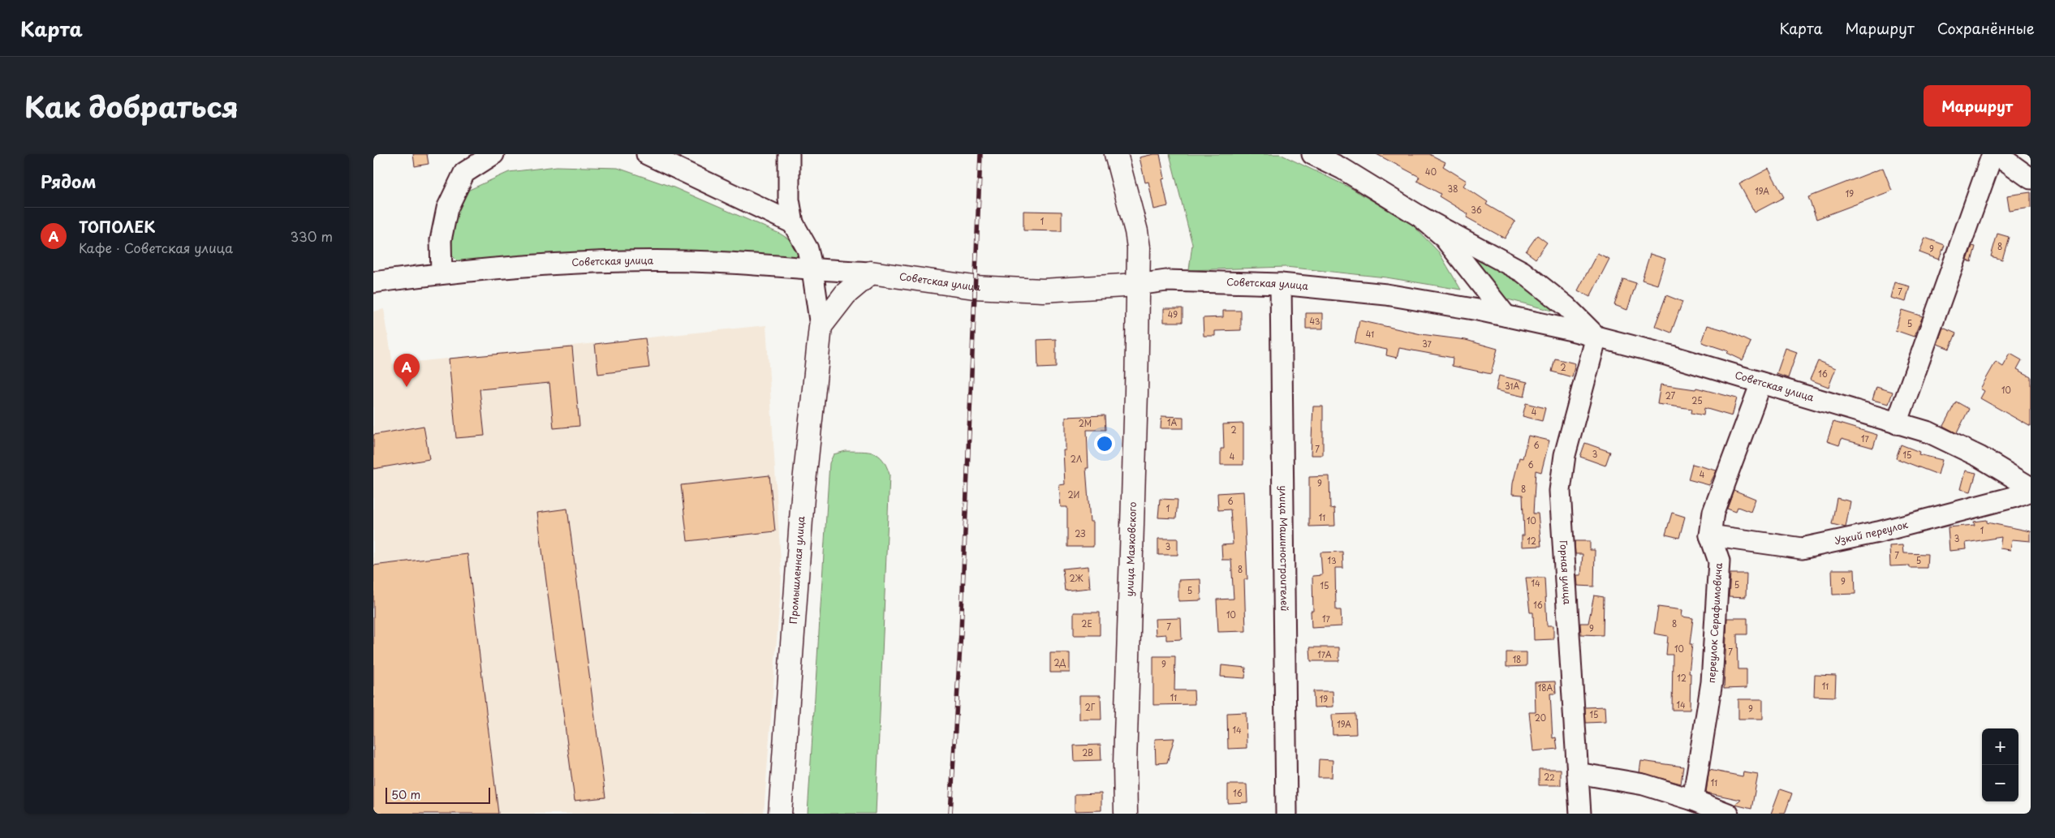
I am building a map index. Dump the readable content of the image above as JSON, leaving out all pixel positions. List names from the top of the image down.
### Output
{
  "streets": {
    "main road": ["Советская улица", "улица Маяковского", "Промышленная улица"],
    "street": [
      "Узкий переулок",
      "улица Машиностроителей",
      "Горная улица",
      "переулок Серафимовича"
    ]
  },
  "crossings": [
    ["Советская улица", "улица Маяковского"],
    ["Советская улица", "улица Машиностроителей"],
    ["Советская улица", "Промышленная улица"],
    ["Советская улица", "Горная улица"],
    ["Советская улица", "переулок Серафимовича"],
    ["Узкий переулок", "переулок Серафимовича"]
  ],
  "house_numbers": [
    "40",
    "38",
    "19А",
    "19",
    "36",
    "1",
    "8",
    "9",
    "7",
    "49",
    "43",
    "5",
    "41",
    "37",
    "2",
    "16",
    "31А",
    "10",
    "27",
    "25",
    "4",
    "1А",
    "2М",
    "2",
    "17",
    "6",
    "7",
    "3",
    "15",
    "4",
    "2Л",
    "6",
    "4",
    "9",
    "8",
    "2И",
    "6",
    "1",
    "11",
    "10",
    "1",
    "2З",
    "3",
    "12",
    "3",
    "7",
    "13",
    "5",
    "8",
    "2Ж",
    "9",
    "14",
    "5",
    "15",
    "5",
    "16",
    "10",
    "17",
    "2Е",
    "8",
    "7",
    "9",
    "10",
    "7",
    "17А",
    "18",
    "2Д",
    "9",
    "12",
    "11",
    "18А",
    "11",
    "19",
    "14",
    "2Г",
    "9",
    "15",
    "20",
    "19А",
    "14",
    "2В",
    "22",
    "11",
    "16"
  ],
  "scale_bar": "50 m",
  "page": {
    "header": "Карта",
    "nav": ["Карта", "Маршрут", "Сохранённые"],
    "title": "Как добраться",
    "buttons": "Маршрут",
    "heading": "Рядом",
    "list": [
      {
        "mark": "A",
        "name": "ТОПОЛЕК",
        "note": "Кафе · Советская улица",
        "value": "330 m"
      }
    ],
    "pins": "A",
    "map_buttons": ["+", "−"],
    "scale": "50 m"
  }
}
